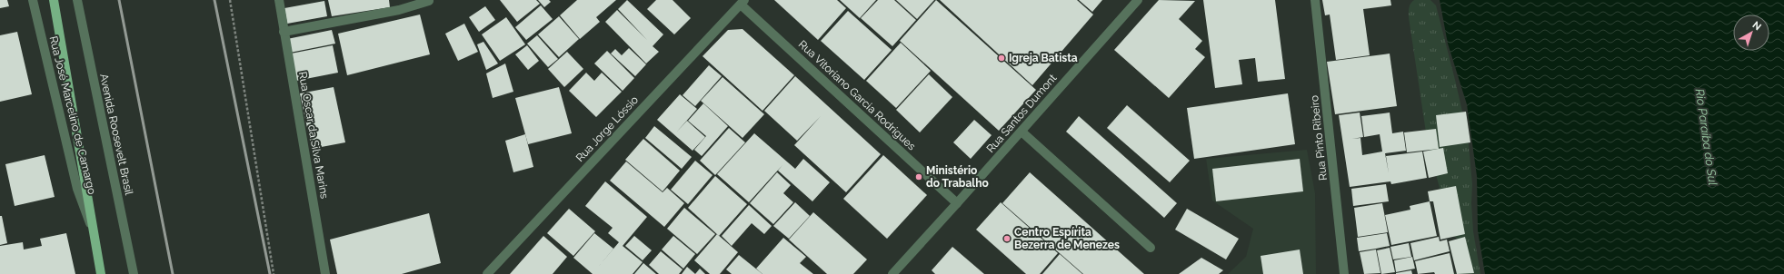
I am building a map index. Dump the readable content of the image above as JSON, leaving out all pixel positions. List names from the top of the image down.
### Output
{
  "streets": {
    "main road": ["Rua José Marcelino de Camargo"],
    "street": [
      "Rua Vitoriano Garcia Rodrigues",
      "Rua Santos Dumont",
      "Rua Jorge Lóssio",
      "Avenida Roosevelt Brasil",
      "Rua Oscar da Silva Marins",
      "Rua Pinto Ribeiro"
    ]
  },
  "crossings": [
    ["Rua Vitoriano Garcia Rodrigues", "Rua Santos Dumont"],
    ["Rua Vitoriano Garcia Rodrigues", "Rua Jorge Lóssio"]
  ],
  "water": ["Rio Paraíba do Sul"],
  "places": ["Igreja Batista", "Ministério do Trabalho", "Centro Espírita Bezerra de Menezes"],
  "north": "top right"
}
